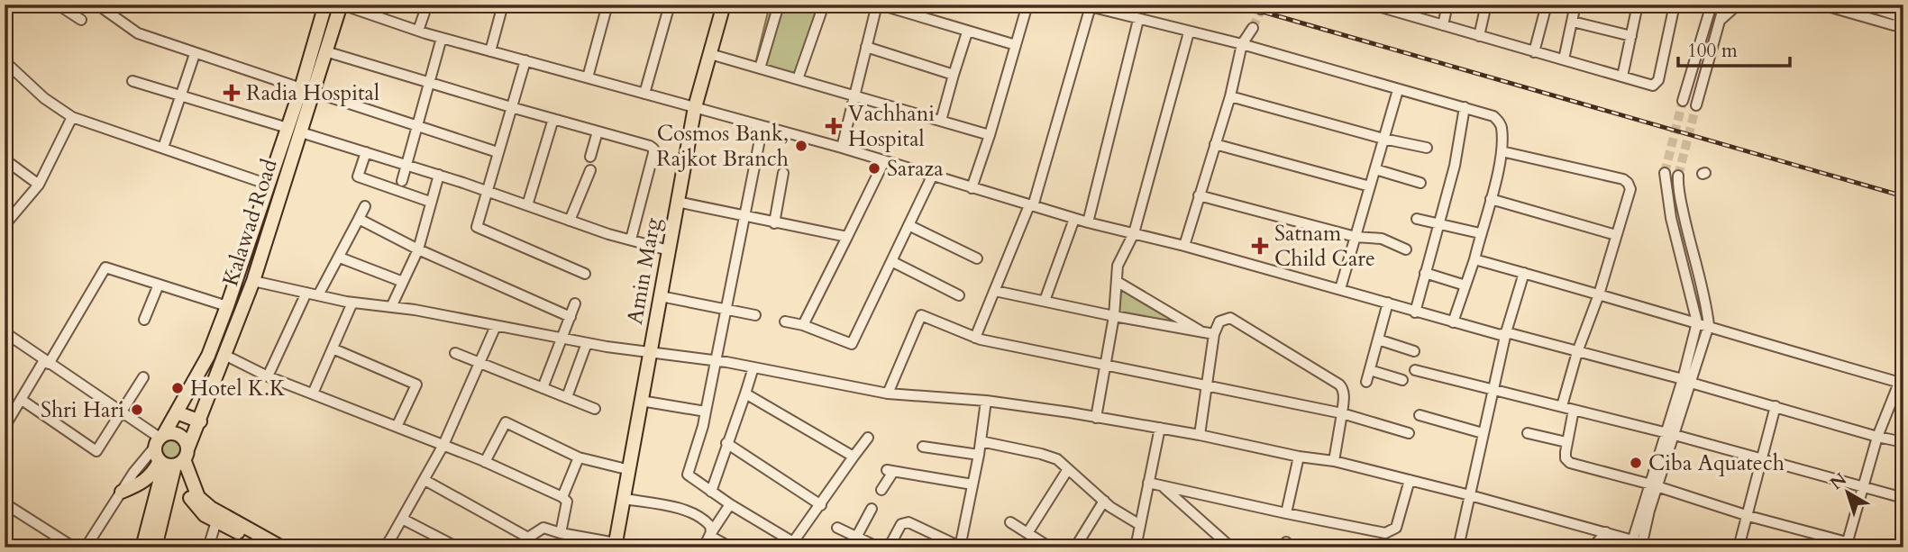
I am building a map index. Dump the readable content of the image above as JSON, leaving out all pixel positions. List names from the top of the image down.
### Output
{
  "streets": {
    "main road": ["Kalawad Road", "Amin Marg"]
  },
  "places": {
    "health": ["Radia Hospital", "Vachhani Hospital", "Satnam Child Care"],
    "other": [
      "Cosmos Bank, Rajkot Branch",
      "Saraza",
      "Hotel K.K",
      "Shri Hari",
      "Ciba Aquatech"
    ]
  },
  "scale_bar": "100 m",
  "north": "top left"
}
